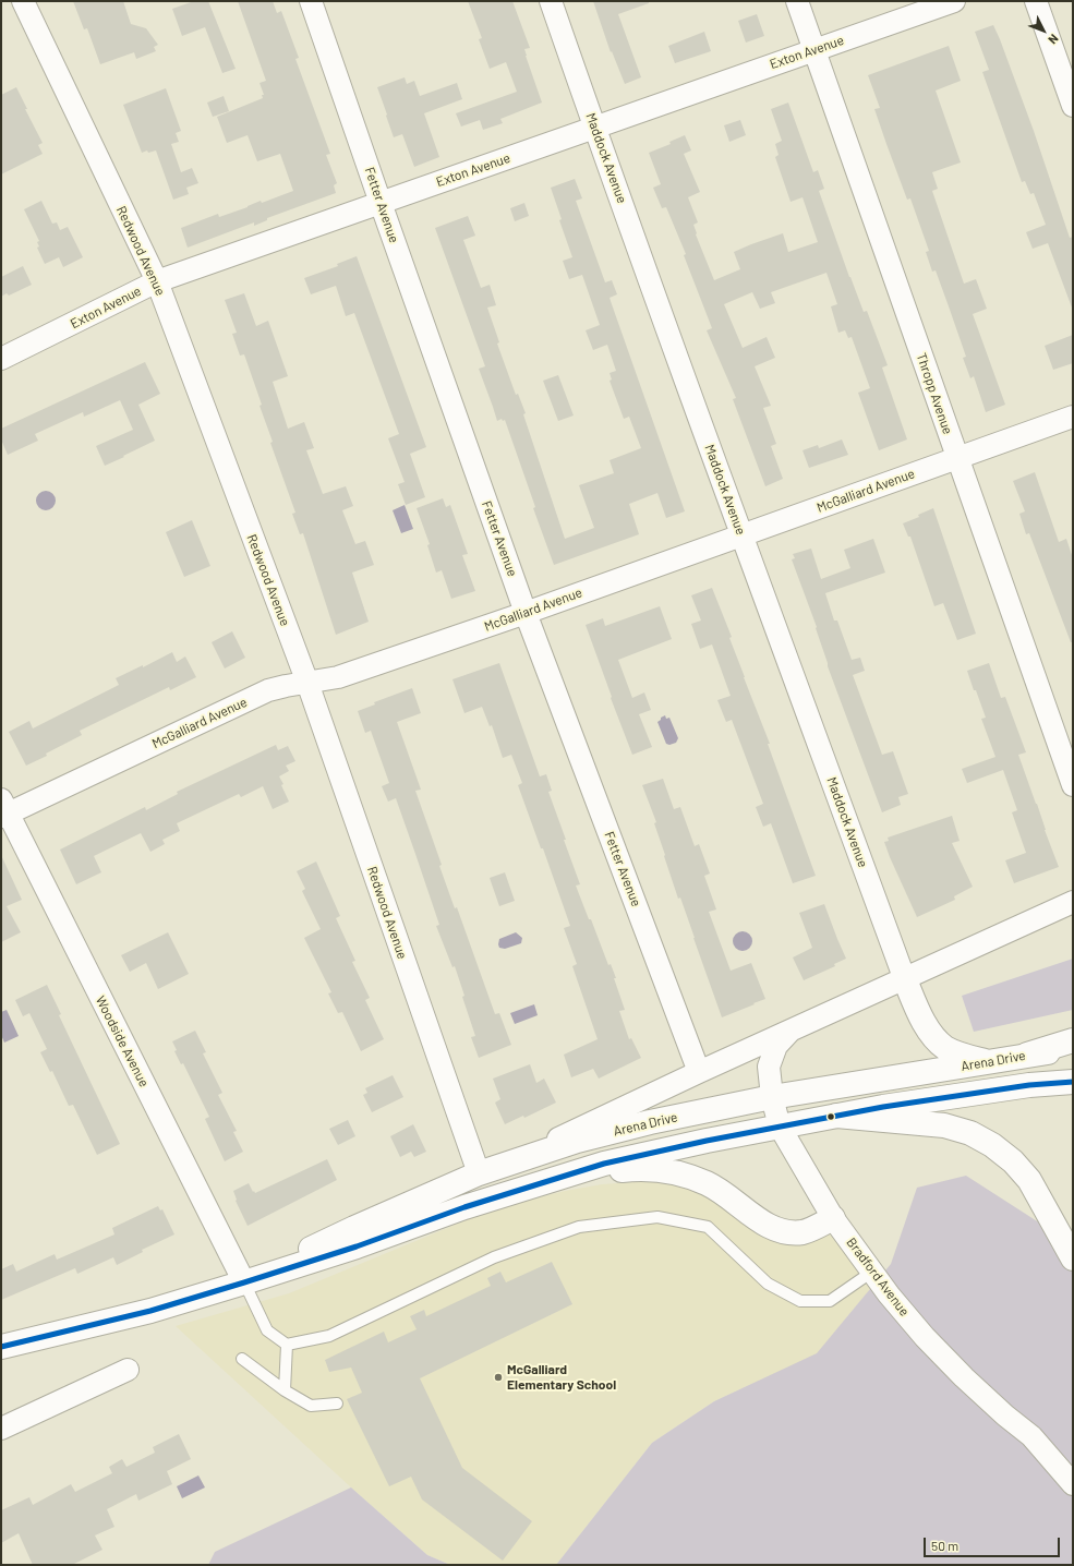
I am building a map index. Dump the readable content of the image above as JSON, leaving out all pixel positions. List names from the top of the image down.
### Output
{
  "streets": {
    "main road": ["Arena Drive"],
    "street": [
      "Exton Avenue",
      "Maddock Avenue",
      "Fetter Avenue",
      "Redwood Avenue",
      "Thropp Avenue",
      "McGalliard Avenue",
      "Woodside Avenue",
      "Bradford Avenue"
    ]
  },
  "crossings": [
    ["Exton Avenue", "Maddock Avenue"],
    ["Exton Avenue", "Fetter Avenue"],
    ["Exton Avenue", "Redwood Avenue"],
    ["Exton Avenue", "Thropp Avenue"],
    ["Maddock Avenue", "McGalliard Avenue"],
    ["Fetter Avenue", "McGalliard Avenue"],
    ["Redwood Avenue", "McGalliard Avenue"],
    ["Redwood Avenue", "Arena Drive"],
    ["Thropp Avenue", "McGalliard Avenue"],
    ["McGalliard Avenue", "Woodside Avenue"],
    ["Woodside Avenue", "Arena Drive"],
    ["Arena Drive", "Bradford Avenue"]
  ],
  "places": ["McGalliard Elementary School"],
  "scale_bar": "50 m",
  "north": "bottom right"
}
